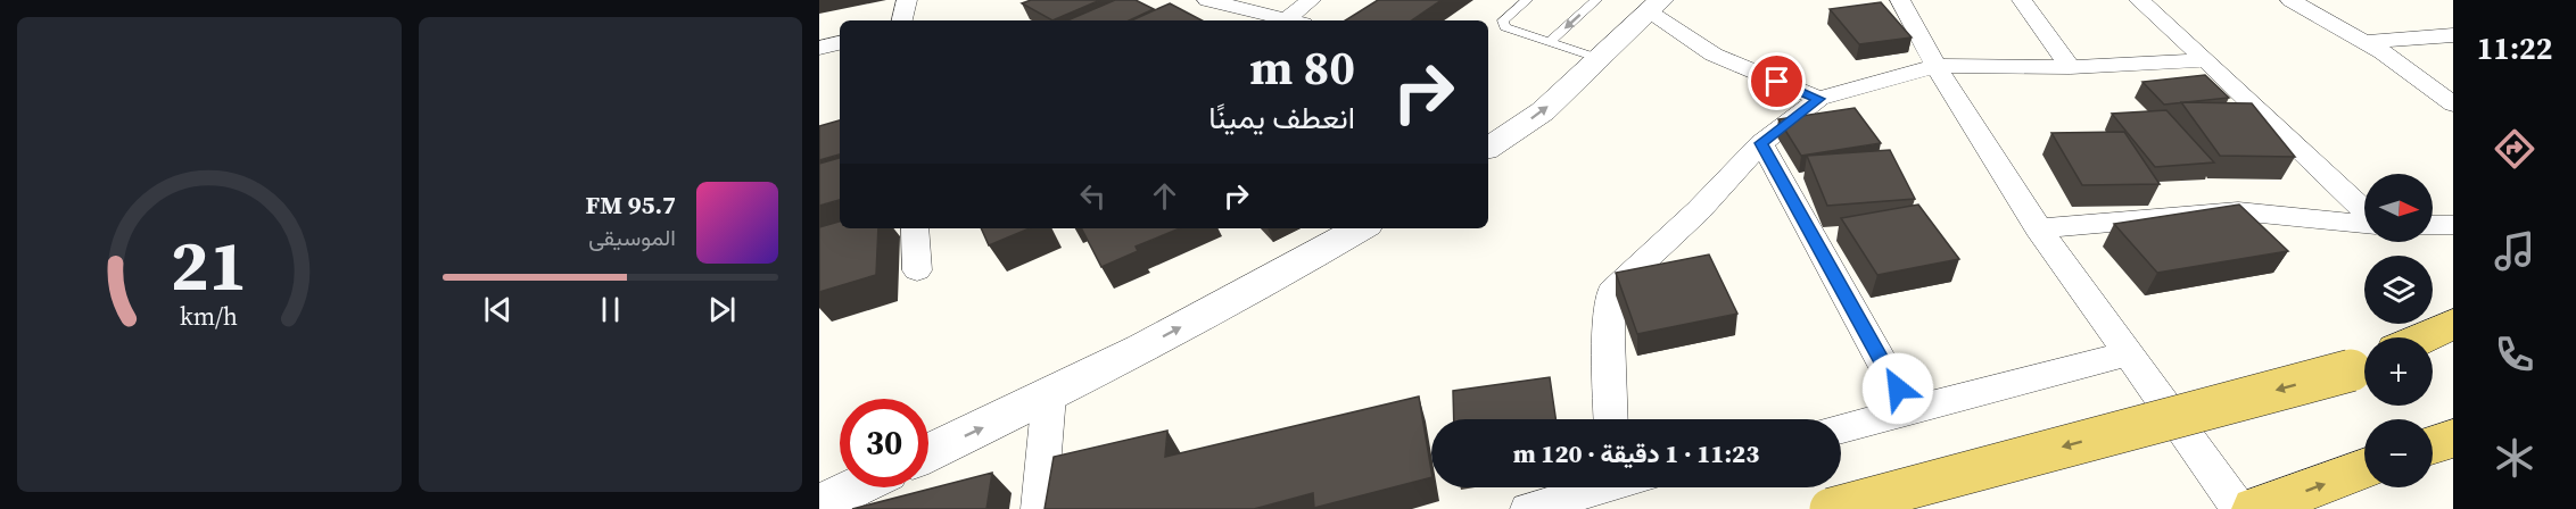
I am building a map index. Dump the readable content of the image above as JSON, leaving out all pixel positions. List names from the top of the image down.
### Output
{
  "north": "right",
  "page": {
    "tabs": "11:22",
    "turn": ["80 m", "انعطف يمينًا"],
    "map_buttons": ["+", "−"],
    "song": ["95.7 FM", "الموسيقى"],
    "limit": "30",
    "trip": "11:23 · 1 دقيقة · 120 m",
    "gauge": ["21", "km/h"]
  }
}
